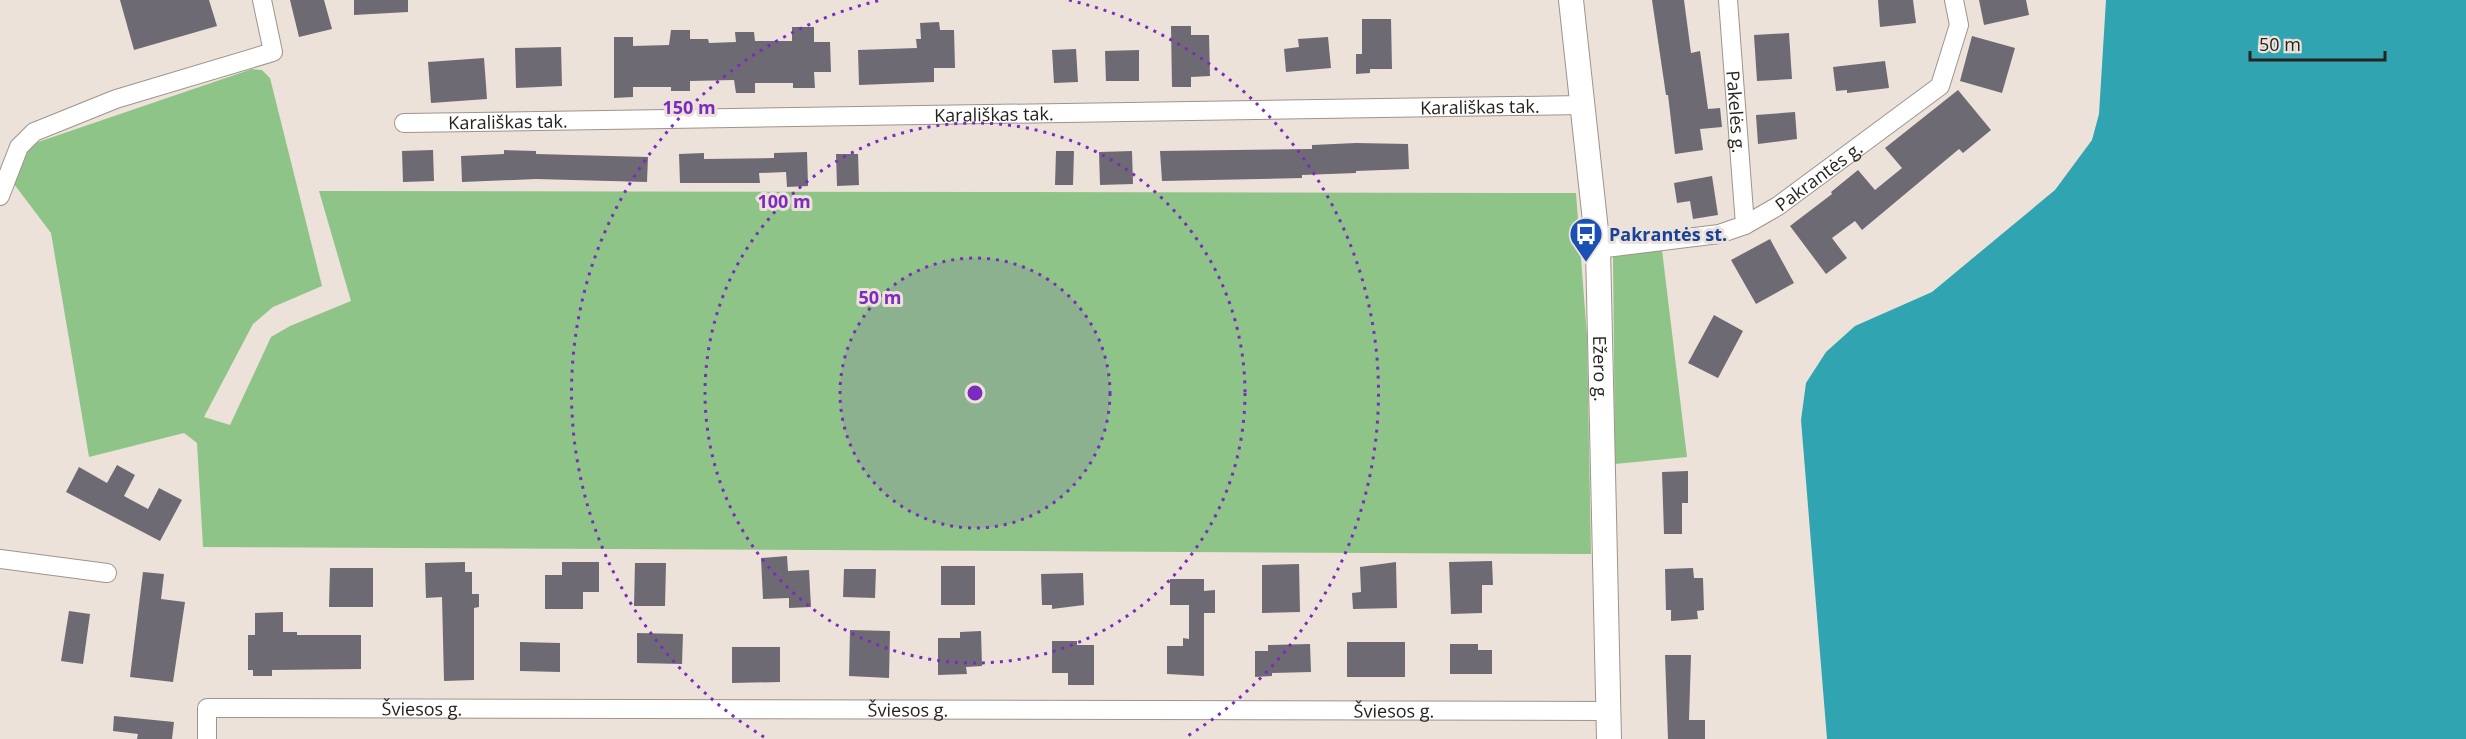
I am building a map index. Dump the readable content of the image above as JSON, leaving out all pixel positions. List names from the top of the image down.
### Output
{
  "streets": {
    "main road": ["Ežero g."],
    "street": [
      "Karališkas tak.",
      "Pakelės g.",
      "Pakrantės g.",
      "Šviesos g."
    ]
  },
  "crossings": [
    ["Karališkas tak.", "Ežero g."],
    ["Pakelės g.", "Pakrantės g."],
    ["Pakrantės g.", "Ežero g."],
    ["Ežero g.", "Šviesos g."]
  ],
  "places": {
    "bus stop": ["Pakrantės st."]
  },
  "scale_bar": "50 m",
  "rings": ["150 m", "100 m", "50 m"]
}
